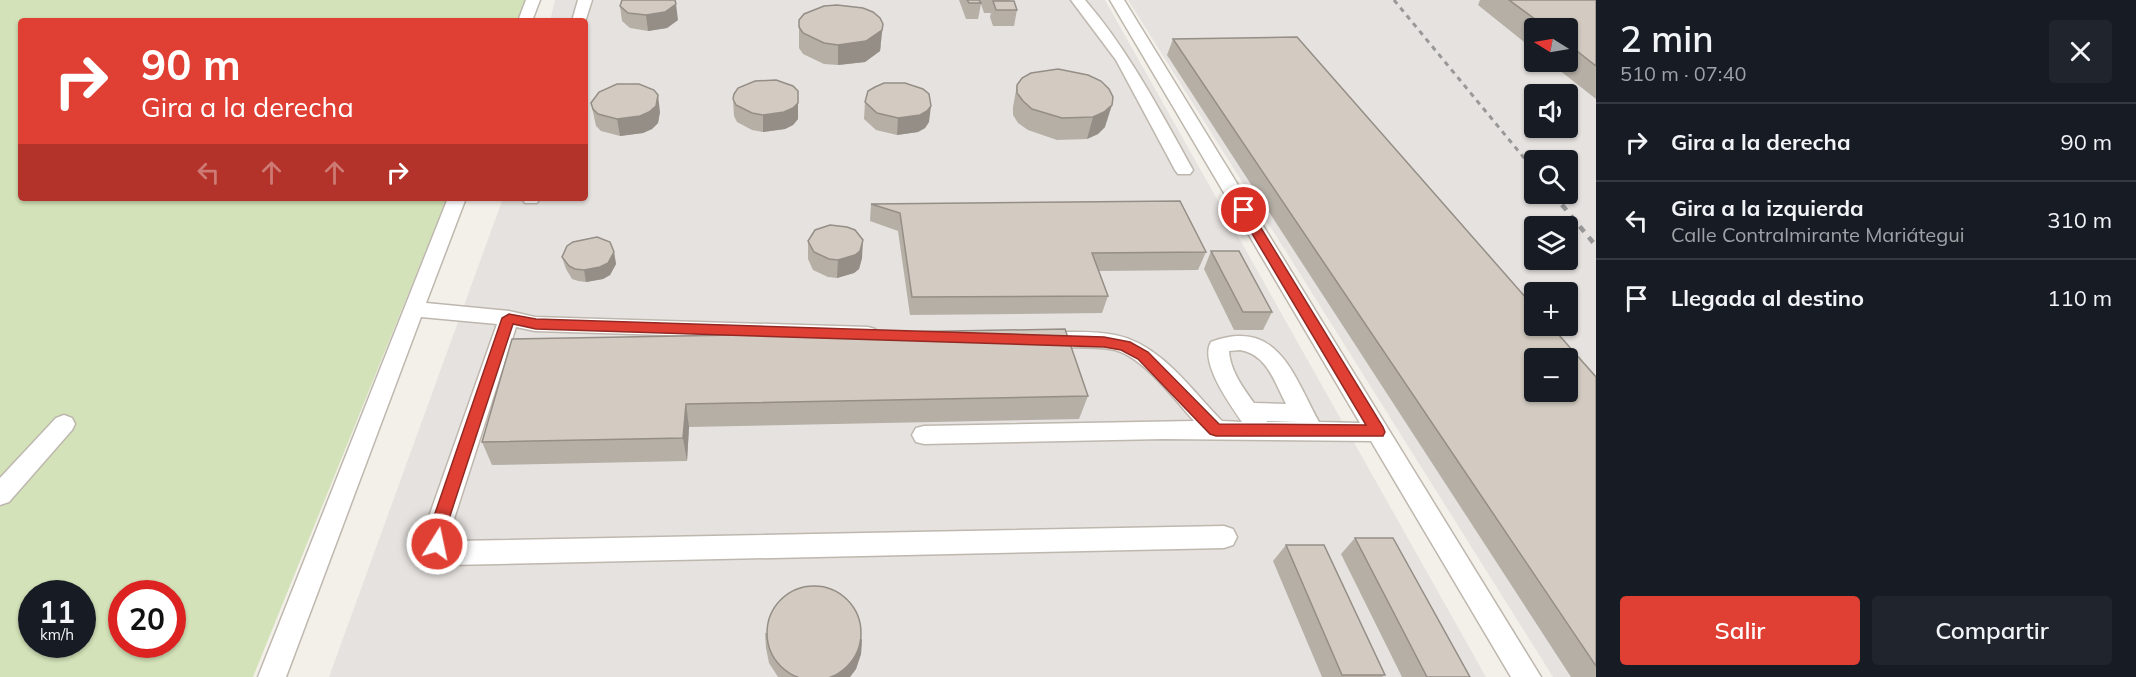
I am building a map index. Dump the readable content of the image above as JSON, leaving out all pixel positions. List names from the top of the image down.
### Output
{
  "north": "left",
  "page": {
    "heading": ["2 min", "510 m · 07:40"],
    "map_buttons": ["+", "−"],
    "turn": ["90 m", "Gira a la derecha"],
    "list": [
      {
        "name": "Gira a la derecha",
        "value": "90 m"
      },
      {
        "name": "Gira a la izquierda",
        "note": "Calle Contralmirante Mariátegui",
        "value": "310 m"
      },
      {
        "name": "Llegada al destino",
        "value": "110 m"
      }
    ],
    "speed": "11 km/h",
    "limit": "20",
    "buttons": ["Salir", "Compartir"]
  }
}
